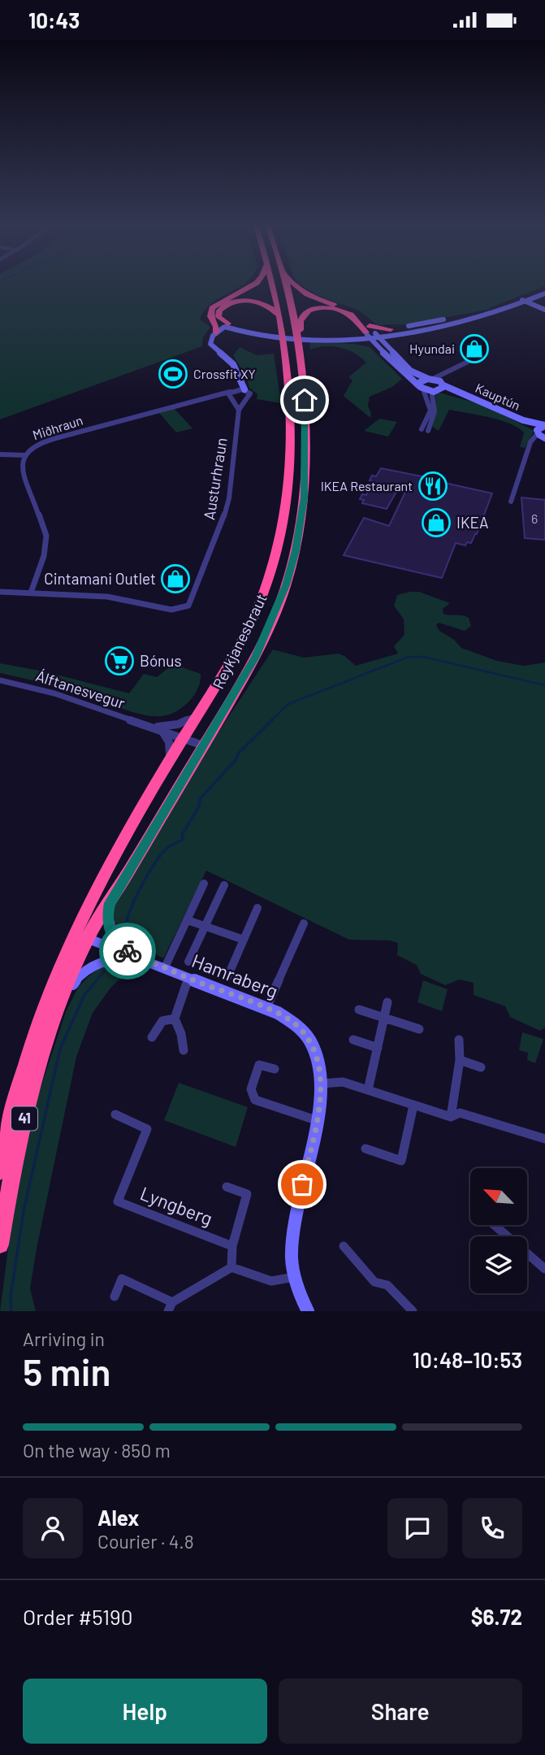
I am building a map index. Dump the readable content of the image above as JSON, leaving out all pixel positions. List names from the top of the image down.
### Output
{
  "streets": {
    "highway": ["Reykjanesbraut", "41"],
    "street": [
      "Kauptún",
      "Miðhraun",
      "Austurhraun",
      "Álftanesvegur",
      "Hamraberg",
      "Lyngberg"
    ]
  },
  "crossings": [
    ["Miðhraun", "Austurhraun"],
    ["Reykjanesbraut", "Álftanesvegur"],
    ["Reykjanesbraut", "41"],
    ["Hamraberg", "41"]
  ],
  "places": {
    "shop": ["Hyundai", "IKEA", "Cintamani Outlet"],
    "sports": ["Crossfit XY"],
    "restaurant": ["IKEA Restaurant"],
    "supermarket": ["Bónus"]
  },
  "house_numbers": ["6"],
  "north": "top left",
  "page": {
    "status": "10:43",
    "heading": ["5 min", "Arriving in", "10:48–10:53"],
    "panel": [
      "Alex",
      "Courier · 4.8",
      "Order #5190",
      "$6.72"
    ],
    "bar": "On the way · 850 m",
    "buttons": ["Help", "Share"]
  }
}
